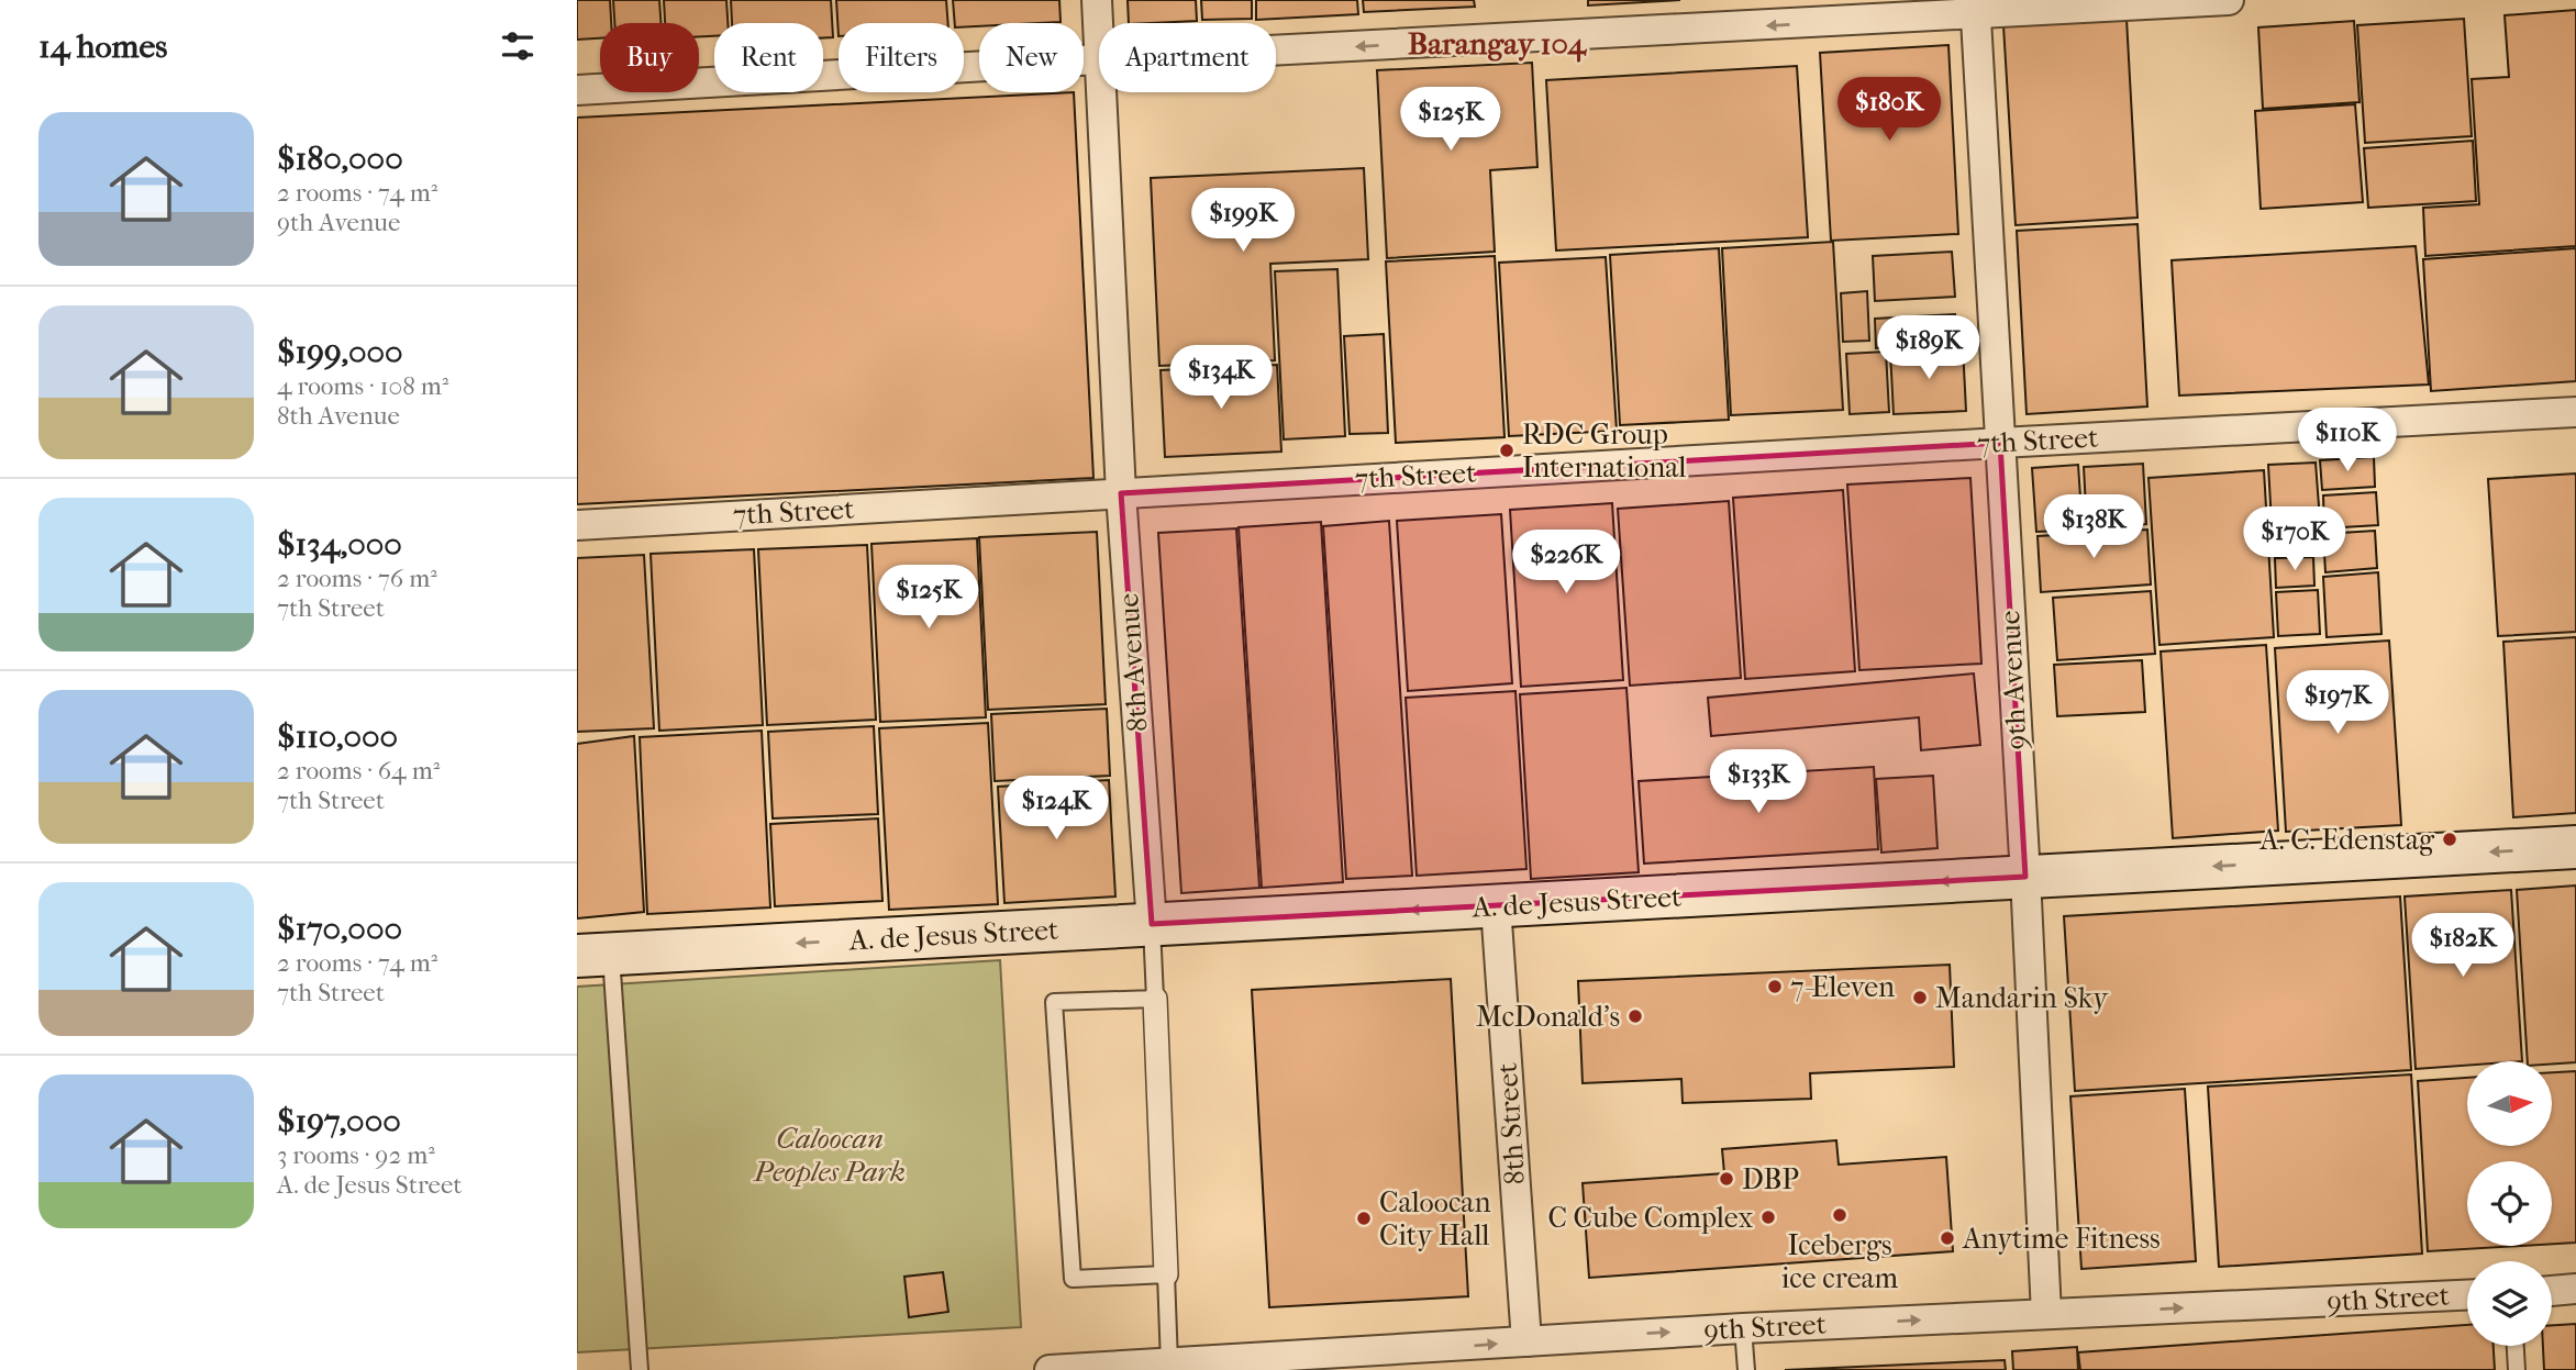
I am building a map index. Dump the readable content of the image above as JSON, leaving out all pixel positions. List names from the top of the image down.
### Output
{
  "streets": {
    "main road": ["A. de Jesus Street"],
    "street": [
      "7th Street",
      "8th Avenue",
      "9th Avenue",
      "8th Street",
      "9th Street"
    ]
  },
  "crossings": [
    ["7th Street", "8th Avenue"],
    ["7th Street", "9th Avenue"],
    ["8th Avenue", "A. de Jesus Street"],
    ["8th Avenue", "9th Street"],
    ["9th Avenue", "A. de Jesus Street"],
    ["9th Avenue", "9th Street"],
    ["A. de Jesus Street", "8th Street"],
    ["8th Street", "9th Street"]
  ],
  "one_way": ["A. de Jesus Street", "9th Street"],
  "districts": ["Barangay 104"],
  "parks": ["Caloocan Peoples Park"],
  "places": [
    "RDC Group International",
    "A. C. Edenstag",
    "7-Eleven",
    "Mandarin Sky",
    "McDonald's",
    "DBP",
    "Icebergs ice cream",
    "C Cube Complex",
    "Caloocan City Hall",
    "Anytime Fitness"
  ],
  "north": "right",
  "page": {
    "heading": "14 homes",
    "chip": [
      "Buy",
      "Rent",
      "Filters",
      "New",
      "Apartment"
    ],
    "price": [
      "$180K",
      "$125K",
      "$199K",
      "$189K",
      "$134K",
      "$110K",
      "$138K",
      "$170K",
      "$226K",
      "$125K",
      "$197K",
      "$133K",
      "$124K",
      "$182K"
    ],
    "list": [
      {
        "name": "$180,000",
        "note": "2 rooms · 74 m² · 9th Avenue"
      },
      {
        "name": "$199,000",
        "note": "4 rooms · 108 m² · 8th Avenue"
      },
      {
        "name": "$134,000",
        "note": "2 rooms · 76 m² · 7th Street"
      },
      {
        "name": "$110,000",
        "note": "2 rooms · 64 m² · 7th Street"
      },
      {
        "name": "$170,000",
        "note": "2 rooms · 74 m² · 7th Street"
      },
      {
        "name": "$197,000",
        "note": "3 rooms · 92 m² · A. de Jesus Street"
      }
    ]
  }
}
